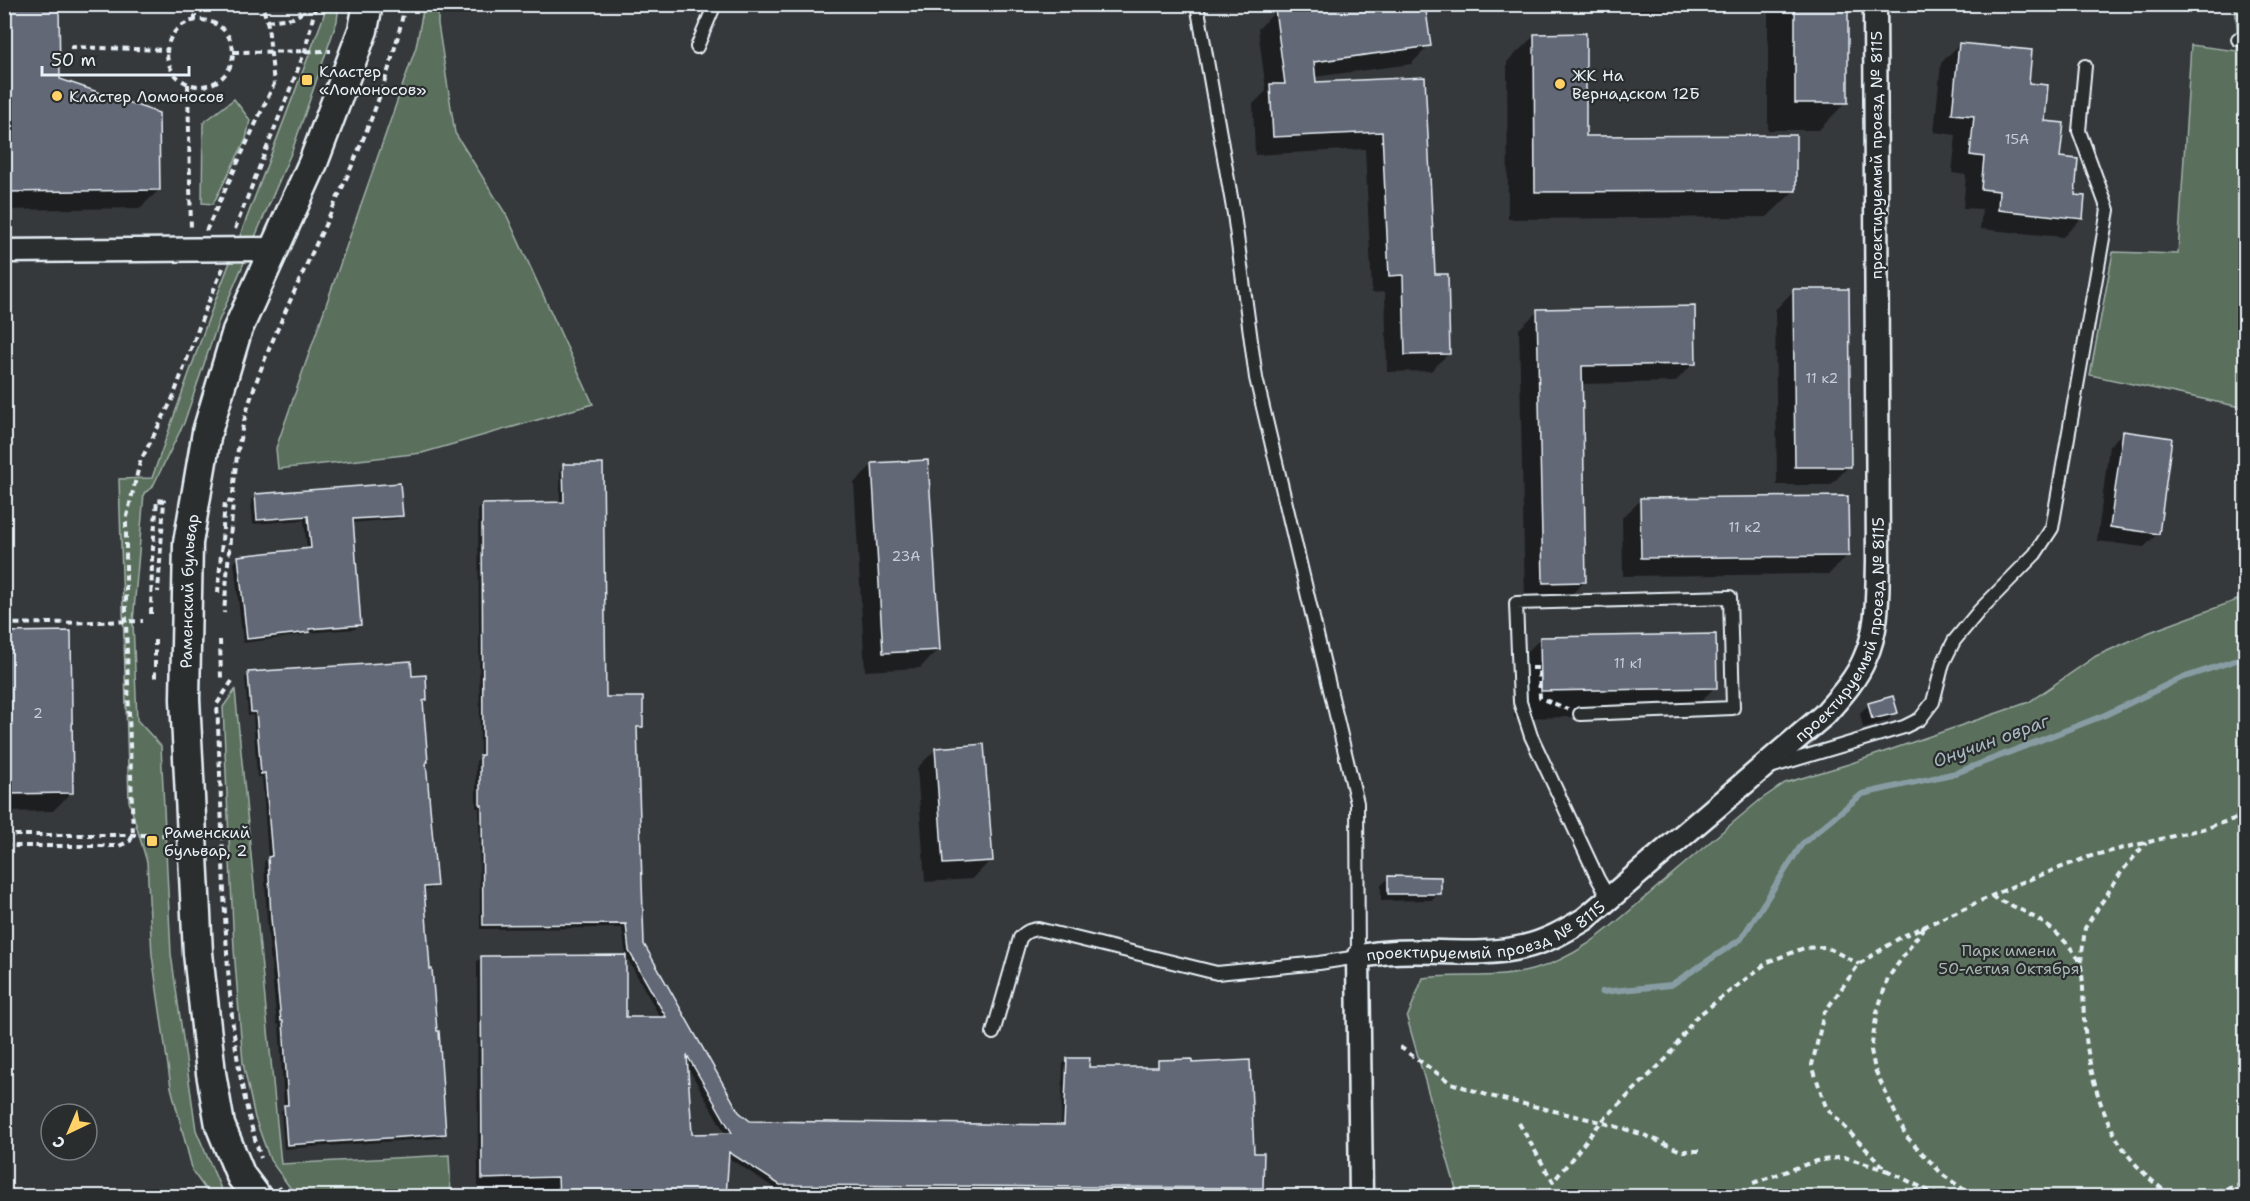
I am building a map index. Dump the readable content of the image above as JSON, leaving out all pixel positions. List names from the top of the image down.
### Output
{
  "streets": {
    "street": ["проектируемый проезд № 8115", "Раменский бульвар"]
  },
  "water": ["Онучин овраг"],
  "parks": ["Парк имени 50-летия Октября"],
  "places": {
    "transit": ["Кластер «Ломоносов»", "Раменский бульвар, 2"],
    "other": ["ЖК На Вернадском 12Б", "Кластер Ломоносов"]
  },
  "house_numbers": [
    "15А",
    "11 к2",
    "11 к2",
    "23А",
    "11 к1",
    "2"
  ],
  "scale_bar": "50 m",
  "north": "bottom left"
}
